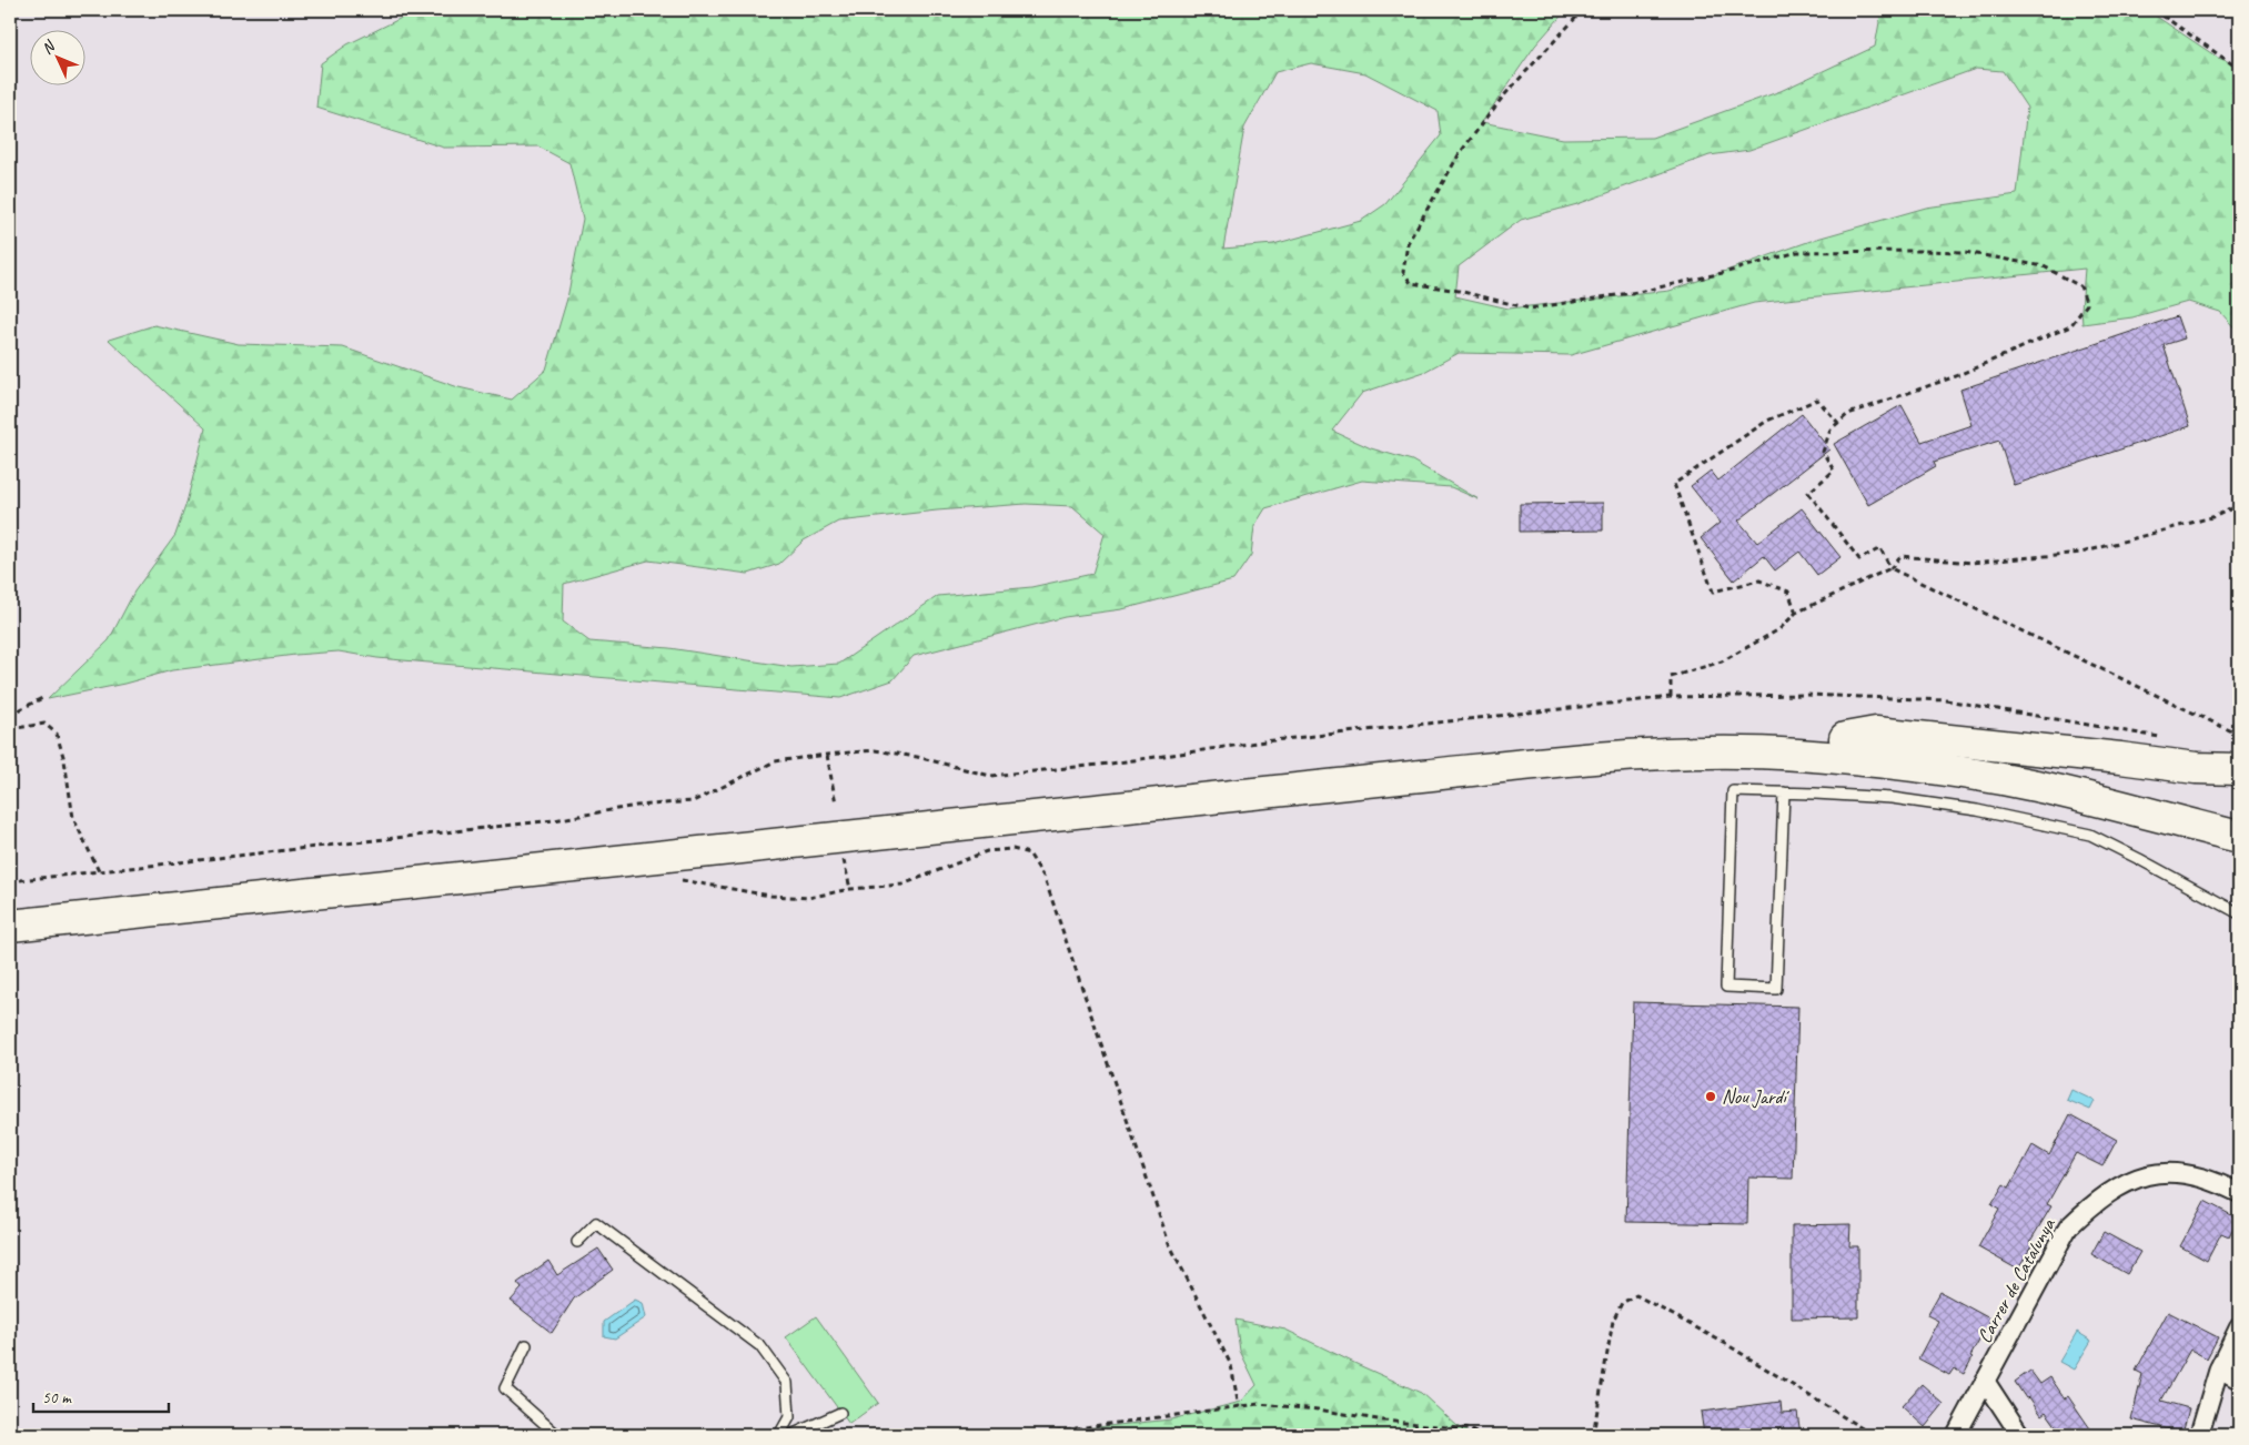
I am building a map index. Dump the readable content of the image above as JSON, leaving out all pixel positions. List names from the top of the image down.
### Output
{
  "streets": {
    "street": ["Carrer de Catalunya"]
  },
  "places": ["Nou Jardí"],
  "scale_bar": "50 m",
  "north": "top left"
}
